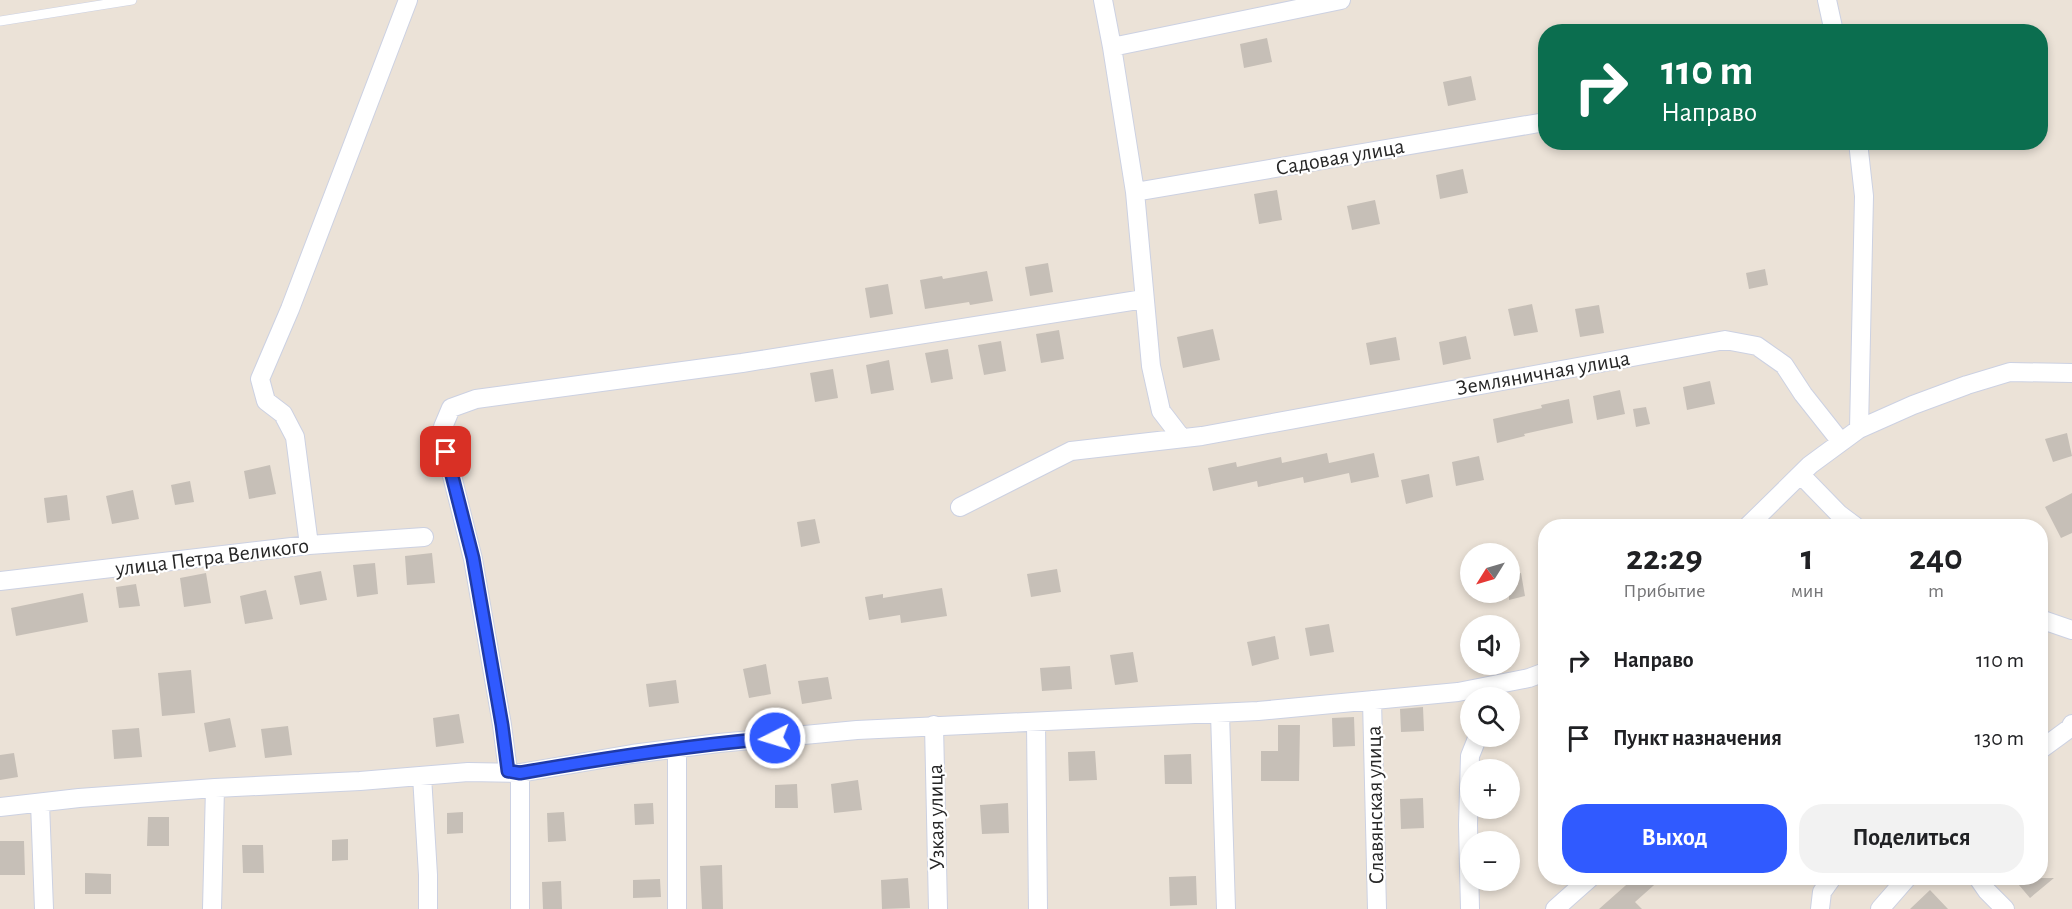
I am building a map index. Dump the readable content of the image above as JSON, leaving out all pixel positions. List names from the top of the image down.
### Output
{
  "streets": {
    "street": [
      "Садовая улица",
      "Земляничная улица",
      "улица Петра Великого",
      "Славянская улица",
      "Узкая улица"
    ]
  },
  "north": "bottom left",
  "page": {
    "turn": ["110 m", "Направо"],
    "eta": [
      "22:29",
      "Прибытие",
      "1",
      "мин",
      "240",
      "m"
    ],
    "map_buttons": ["+", "−"],
    "list": [
      {
        "name": "Направо",
        "value": "110 m"
      },
      {
        "name": "Пункт назначения",
        "value": "130 m"
      }
    ],
    "buttons": ["Выход", "Поделиться"]
  }
}
